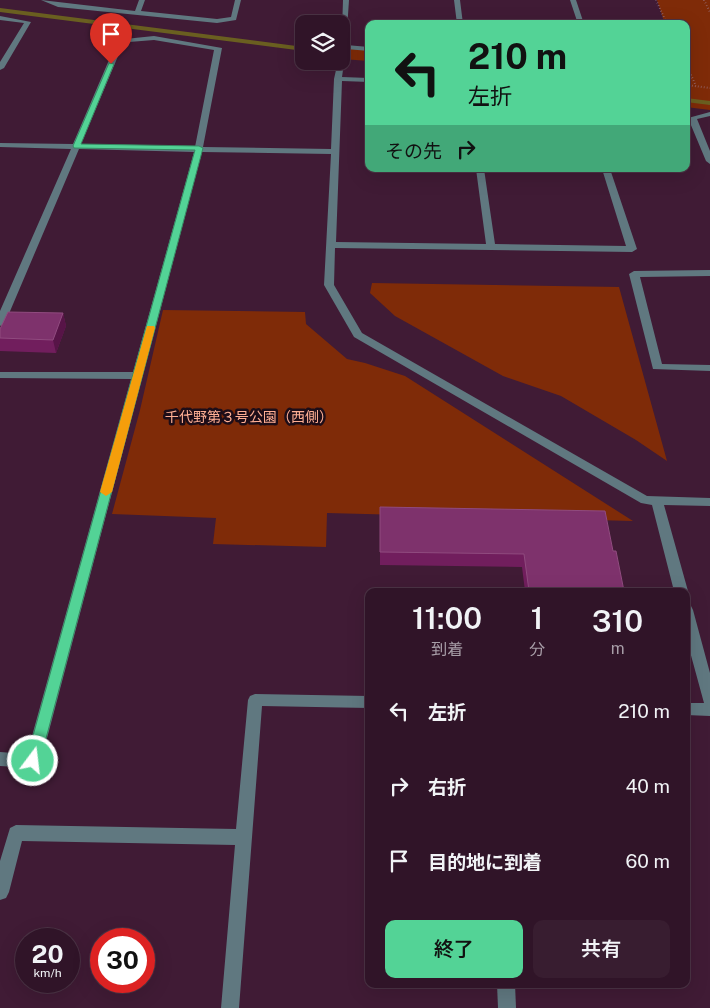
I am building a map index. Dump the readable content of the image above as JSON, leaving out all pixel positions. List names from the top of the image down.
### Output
{
  "parks": ["千代野第３号公園（西側）"],
  "page": {
    "turn": ["210 m", "左折"],
    "then": "その先",
    "eta": [
      "11:00",
      "到着",
      "1",
      "分",
      "310",
      "m"
    ],
    "list": [
      {
        "name": "左折",
        "value": "210 m"
      },
      {
        "name": "右折",
        "value": "40 m"
      },
      {
        "name": "目的地に到着",
        "value": "60 m"
      }
    ],
    "buttons": ["終了", "共有"],
    "speed": "20 km/h",
    "limit": "30"
  }
}
